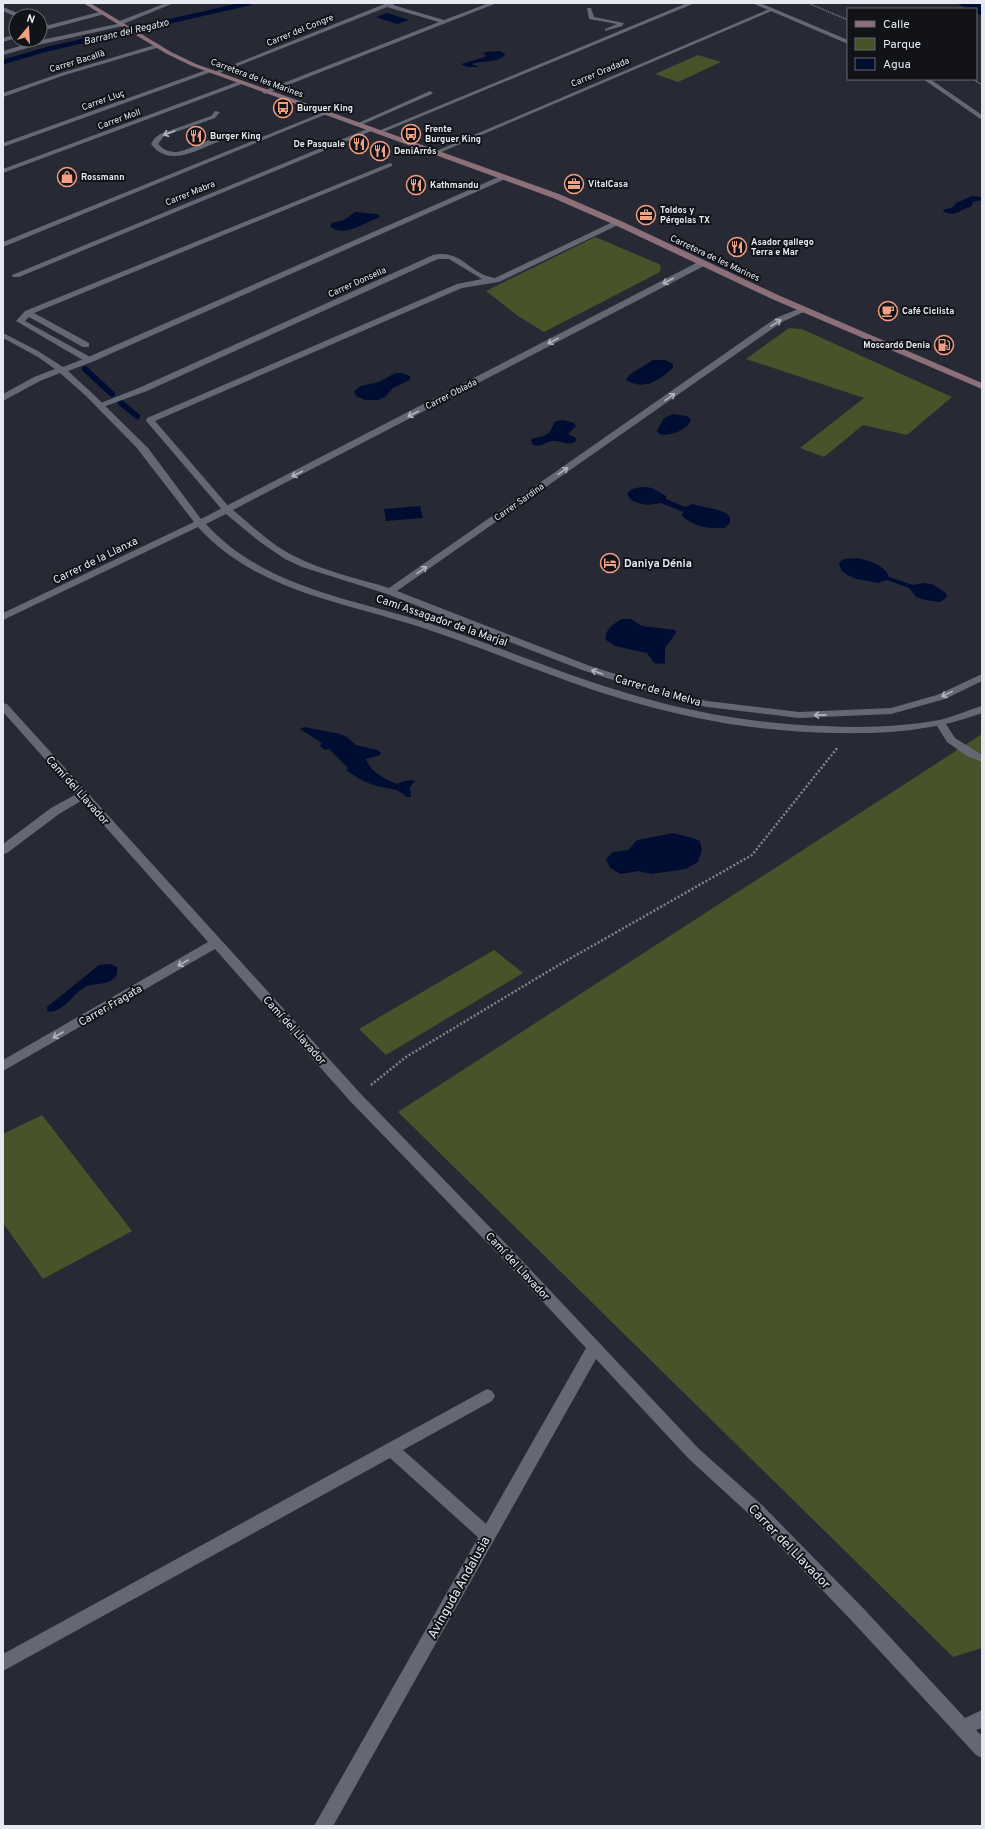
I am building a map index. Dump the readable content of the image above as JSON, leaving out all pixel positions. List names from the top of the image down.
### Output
{
  "streets": {
    "main road": ["Carretera de les Marines"],
    "street": [
      "Carrer del Congre",
      "Carrer Bacallà",
      "Carrer Oradada",
      "Carrer Lluç",
      "Carrer Moll",
      "Carrer Mabra",
      "Carrer Donsella",
      "Carrer Oblada",
      "Carrer Sardina",
      "Carrer de la Llanxa",
      "Camí Assagador de la Marjal",
      "Carrer de la Melva",
      "Camí del Llavador",
      "Carrer Fragata",
      "Carrer del Llavador",
      "Avinguda Andalusia"
    ]
  },
  "crossings": [
    ["Carrer del Congre", "Carretera de les Marines"],
    ["Carrer del Congre", "Carrer Lluç"],
    ["Carrer Bacallà", "Carretera de les Marines"],
    ["Carrer Oradada", "Carretera de les Marines"],
    ["Carretera de les Marines", "Carrer Lluç"],
    ["Carretera de les Marines", "Carrer Moll"],
    ["Carretera de les Marines", "Carrer Mabra"],
    ["Carretera de les Marines", "Carrer Oblada"],
    ["Carretera de les Marines", "Carrer Sardina"],
    ["Carrer Donsella", "Camí Assagador de la Marjal"],
    ["Carrer Oblada", "Carrer de la Llanxa"],
    ["Carrer Oblada", "Camí Assagador de la Marjal"],
    ["Carrer Sardina", "Carrer de la Melva"],
    ["Carrer de la Llanxa", "Camí Assagador de la Marjal"],
    ["Camí del Llavador", "Carrer Fragata"],
    ["Camí del Llavador", "Carrer del Llavador"],
    ["Camí del Llavador", "Avinguda Andalusia"],
    ["Carrer del Llavador", "Avinguda Andalusia"]
  ],
  "one_way": [
    "Carrer Oblada",
    "Carrer Sardina",
    "Carrer de la Melva",
    "Carrer Fragata"
  ],
  "water": ["Barranc del Regatxo"],
  "places": {
    "bus stop": ["Burguer King", "Frente Burguer King"],
    "restaurant": [
      "Burger King",
      "De Pasquale",
      "DeniArrós",
      "Kathmandu",
      "Asador gallego Terra e Mar"
    ],
    "shop": ["Rossmann"],
    "office": ["VitalCasa", "Toldos y Pérgolas TX"],
    "cafe": ["Café Ciclista"],
    "fuel station": ["Moscardó Denia"],
    "hotel": ["Daniya Dénia"]
  },
  "legend": ["Calle", "Parque", "Agua"],
  "north": "top"
}
